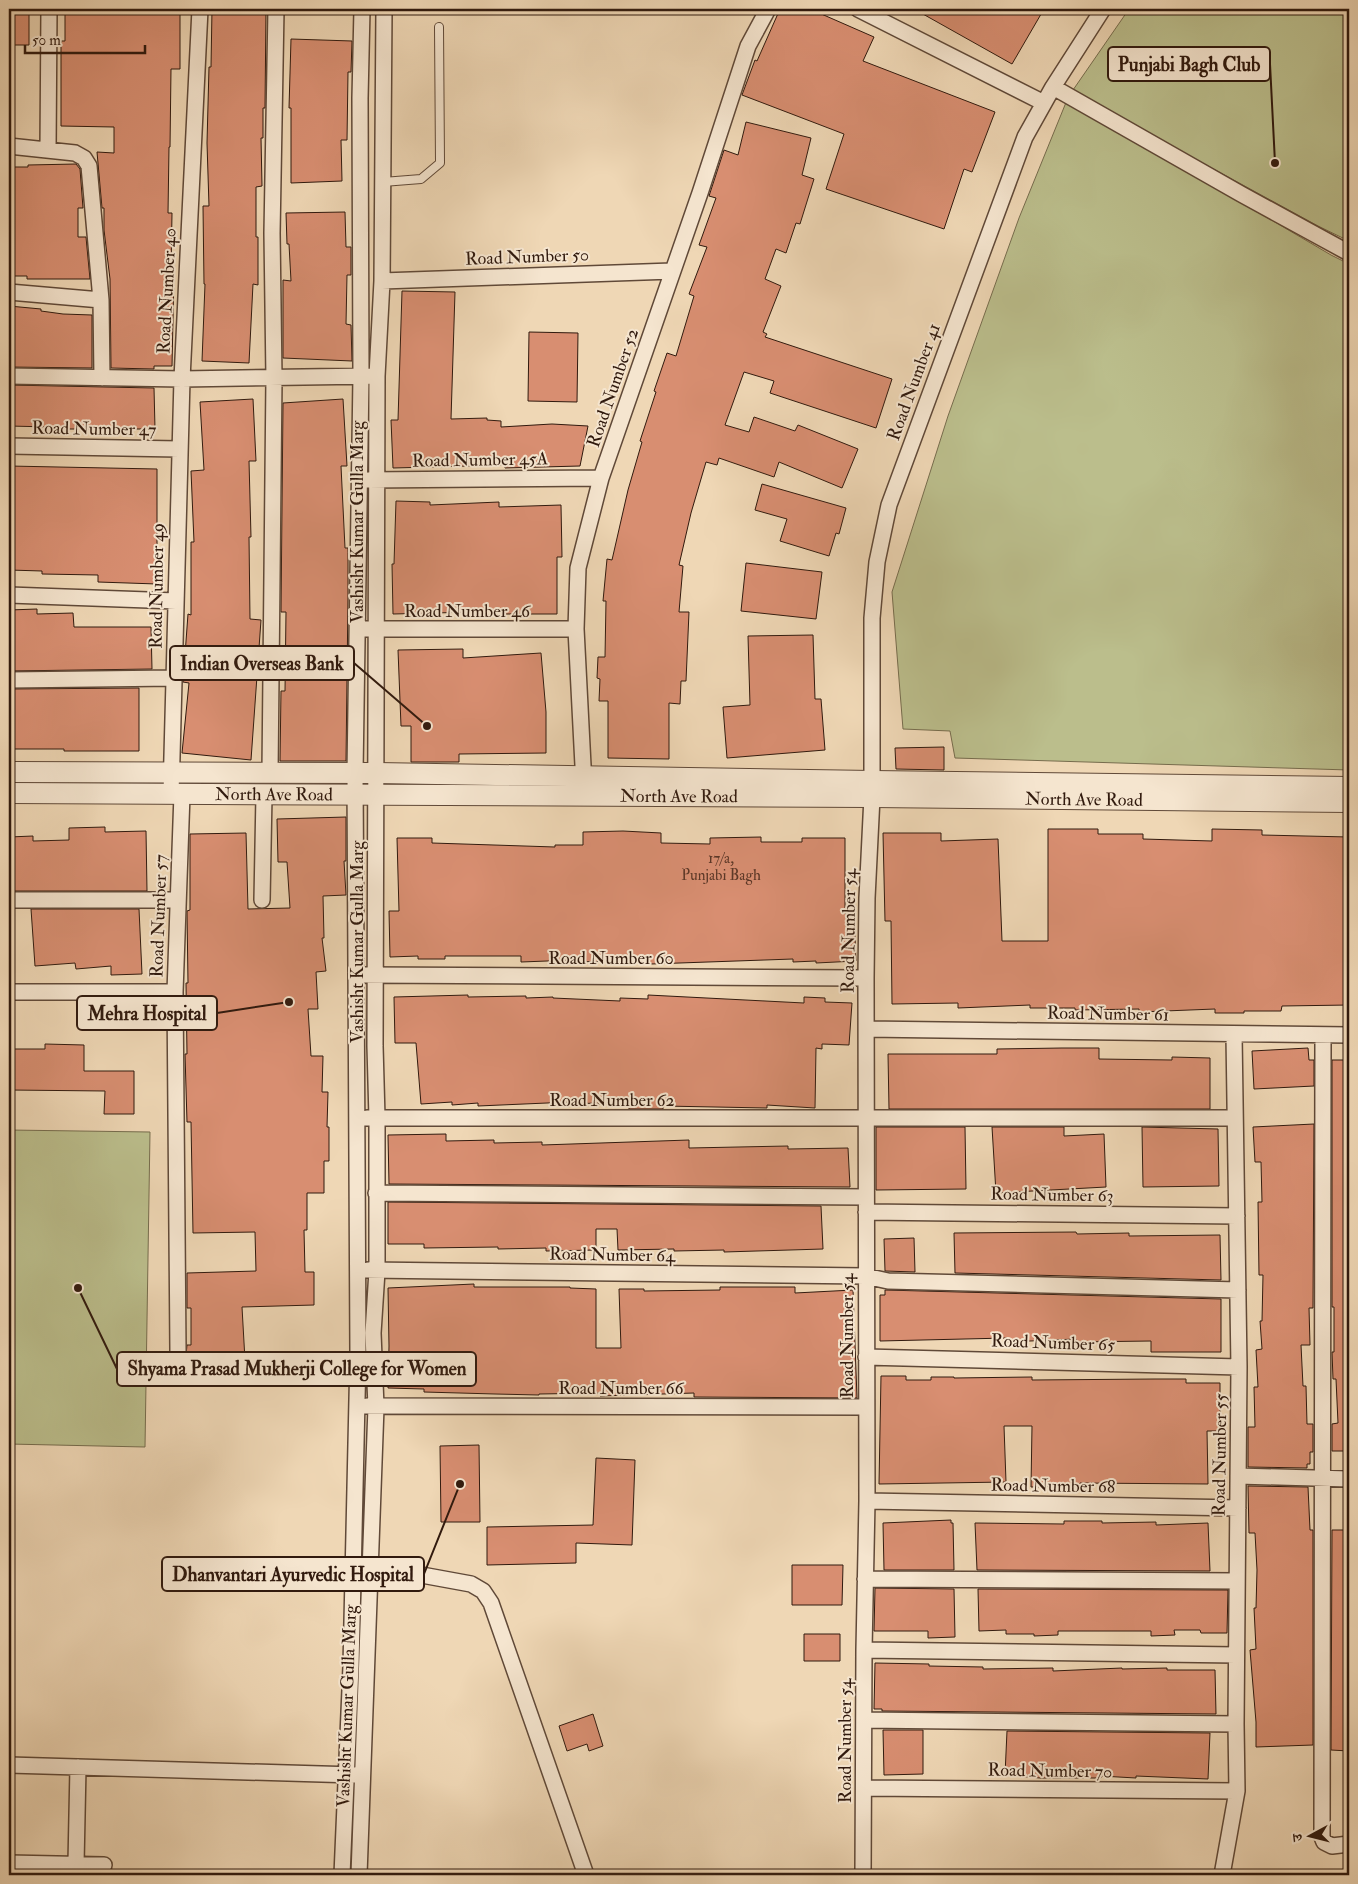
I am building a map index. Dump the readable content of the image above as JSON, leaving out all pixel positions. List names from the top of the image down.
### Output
{
  "streets": {
    "street": [
      "Road Number 50",
      "Road Number 40",
      "Road Number 41",
      "Road Number 52",
      "Road Number 47",
      "Road Number 45A",
      "Vashisht Kumar Gulla Marg",
      "Road Number 49",
      "Road Number 46",
      "North Ave Road",
      "Road Number 57",
      "Road Number 54",
      "Road Number 60",
      "Road Number 61",
      "Road Number 62",
      "Road Number 63",
      "Road Number 64",
      "Road Number 65",
      "Road Number 66",
      "Road Number 55",
      "Road Number 68",
      "Road Number 70"
    ]
  },
  "crossings": [
    ["Road Number 50", "Road Number 52"],
    ["Road Number 50", "Vashisht Kumar Gulla Marg"],
    ["Road Number 40", "Vashisht Kumar Gulla Marg"],
    ["Road Number 40", "Road Number 49"],
    ["Road Number 41", "North Ave Road"],
    ["Road Number 41", "Road Number 54"],
    ["Road Number 52", "Road Number 45A"],
    ["Road Number 52", "Road Number 46"],
    ["Road Number 52", "North Ave Road"],
    ["Road Number 47", "Road Number 49"],
    ["Road Number 45A", "Vashisht Kumar Gulla Marg"],
    ["Vashisht Kumar Gulla Marg", "Road Number 46"],
    ["Vashisht Kumar Gulla Marg", "North Ave Road"],
    ["Vashisht Kumar Gulla Marg", "Road Number 60"],
    ["Vashisht Kumar Gulla Marg", "Road Number 62"],
    ["Vashisht Kumar Gulla Marg", "Road Number 63"],
    ["Vashisht Kumar Gulla Marg", "Road Number 64"],
    ["Vashisht Kumar Gulla Marg", "Road Number 66"],
    ["Road Number 49", "North Ave Road"],
    ["Road Number 49", "Road Number 57"],
    ["North Ave Road", "Road Number 57"],
    ["North Ave Road", "Road Number 54"],
    ["Road Number 54", "Road Number 60"],
    ["Road Number 54", "Road Number 61"],
    ["Road Number 54", "Road Number 62"],
    ["Road Number 54", "Road Number 63"],
    ["Road Number 54", "Road Number 64"],
    ["Road Number 54", "Road Number 65"],
    ["Road Number 54", "Road Number 66"],
    ["Road Number 54", "Road Number 68"],
    ["Road Number 54", "Road Number 70"],
    ["Road Number 61", "Road Number 55"],
    ["Road Number 62", "Road Number 55"],
    ["Road Number 63", "Road Number 55"],
    ["Road Number 64", "Road Number 55"],
    ["Road Number 65", "Road Number 55"],
    ["Road Number 55", "Road Number 68"],
    ["Road Number 55", "Road Number 70"]
  ],
  "places": [
    "Punjabi Bagh Club",
    "Indian Overseas Bank",
    "Mehra Hospital",
    "Shyama Prasad Mukherji College for Women",
    "Dhanvantari Ayurvedic Hospital"
  ],
  "house_numbers": ["17/a, Punjabi Bagh"],
  "scale_bar": "50 m",
  "north": "left"
}
